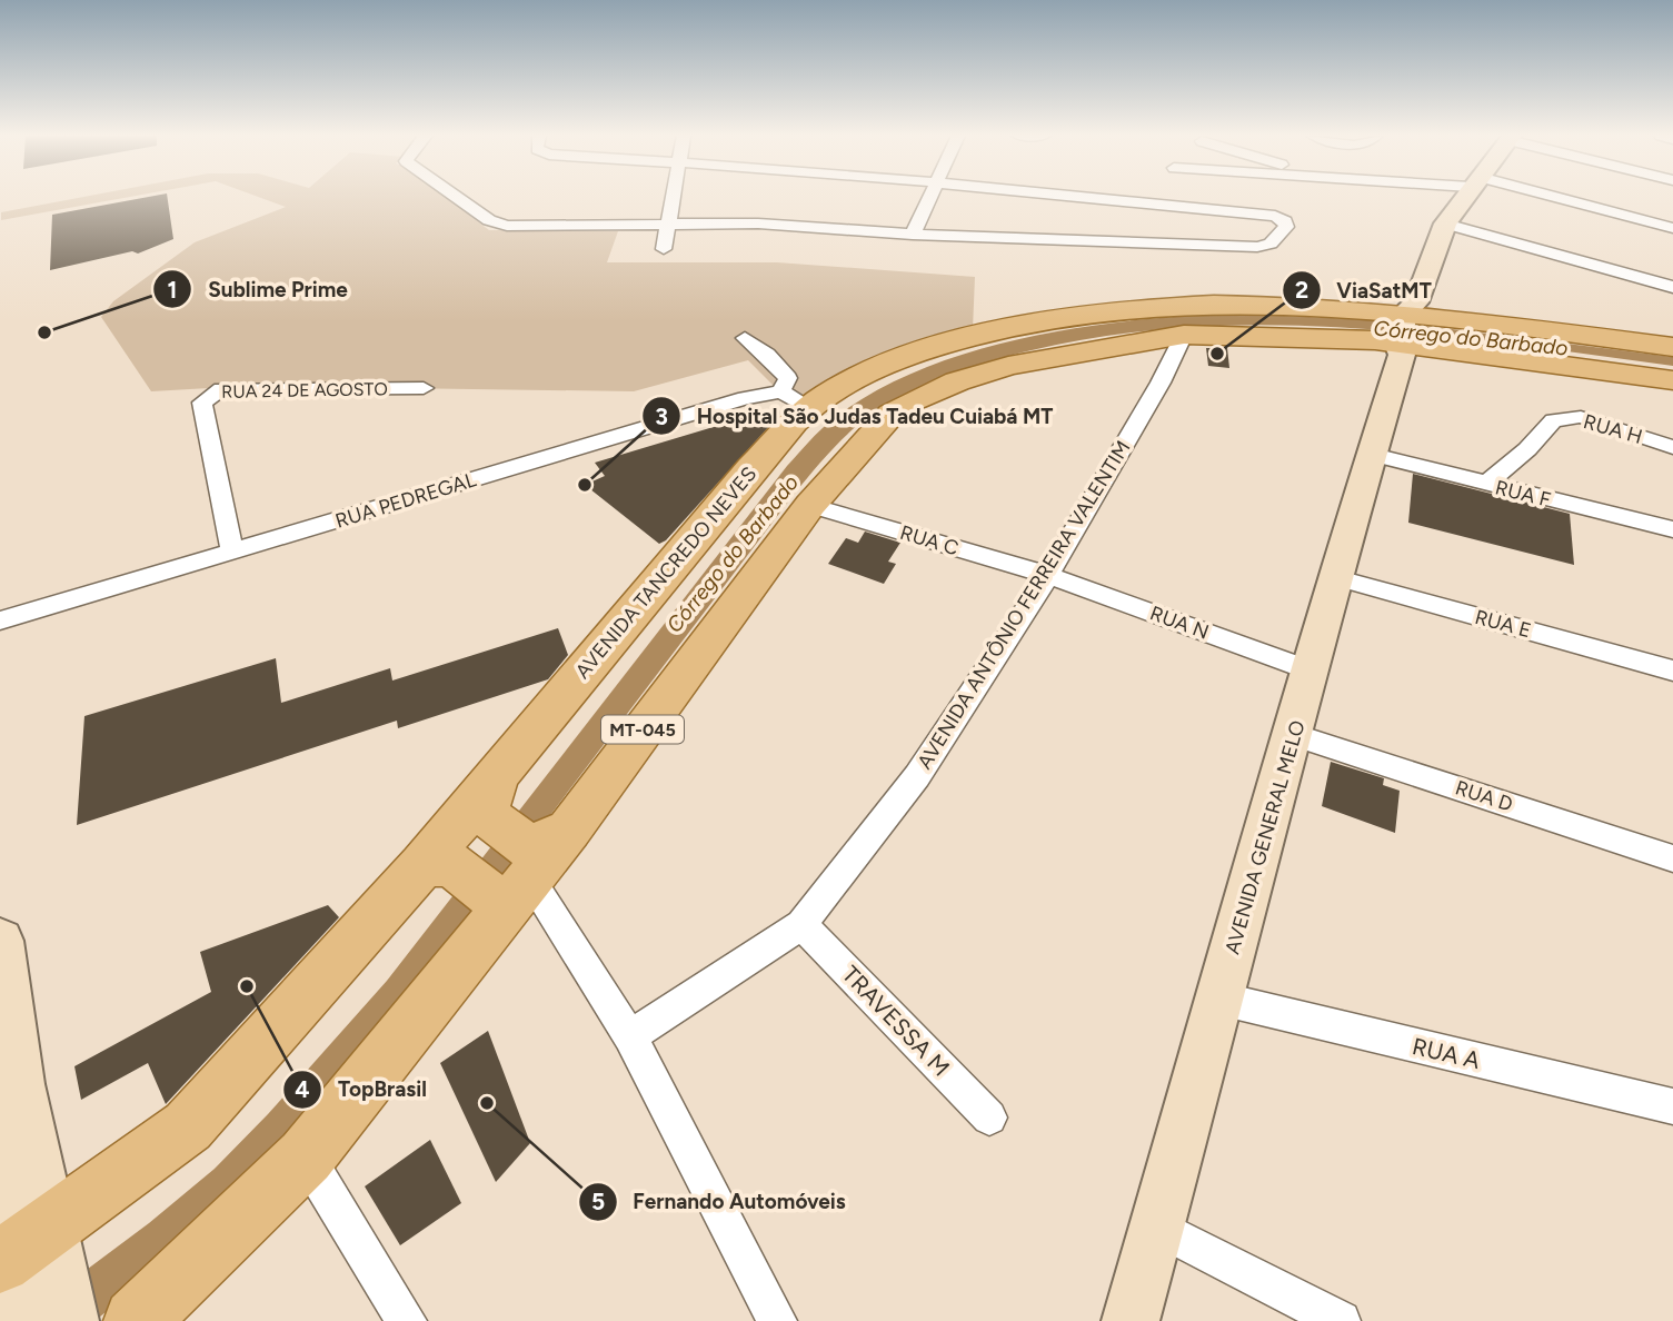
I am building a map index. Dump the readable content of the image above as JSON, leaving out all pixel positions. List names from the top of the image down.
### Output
{
  "streets": {
    "main road": ["AVENIDA TANCREDO NEVES", "MT-045", "AVENIDA GENERAL MELO"],
    "street": [
      "RUA 24 DE AGOSTO",
      "RUA H",
      "RUA F",
      "RUA PEDREGAL",
      "RUA C",
      "AVENIDA ANTÔNIO FERREIRA VALENTIM",
      "RUA N",
      "RUA E",
      "RUA D",
      "TRAVESSA M",
      "RUA A"
    ]
  },
  "crossings": [
    ["RUA 24 DE AGOSTO", "RUA PEDREGAL"],
    ["RUA H", "RUA F"],
    ["RUA F", "AVENIDA GENERAL MELO"],
    ["RUA PEDREGAL", "AVENIDA TANCREDO NEVES"],
    ["RUA C", "AVENIDA TANCREDO NEVES"],
    ["RUA C", "AVENIDA ANTÔNIO FERREIRA VALENTIM"],
    ["RUA C", "RUA N"],
    ["AVENIDA TANCREDO NEVES", "AVENIDA ANTÔNIO FERREIRA VALENTIM"],
    ["AVENIDA TANCREDO NEVES", "AVENIDA GENERAL MELO"],
    ["AVENIDA ANTÔNIO FERREIRA VALENTIM", "RUA N"],
    ["AVENIDA ANTÔNIO FERREIRA VALENTIM", "TRAVESSA M"],
    ["RUA N", "AVENIDA GENERAL MELO"],
    ["RUA E", "AVENIDA GENERAL MELO"],
    ["RUA D", "AVENIDA GENERAL MELO"],
    ["AVENIDA GENERAL MELO", "RUA A"]
  ],
  "water": ["Córrego do Barbado"],
  "places": [
    "Sublime Prime",
    "ViaSatMT",
    "Hospital São Judas Tadeu Cuiabá MT",
    "TopBrasil",
    "Fernando Automóveis"
  ]
}
